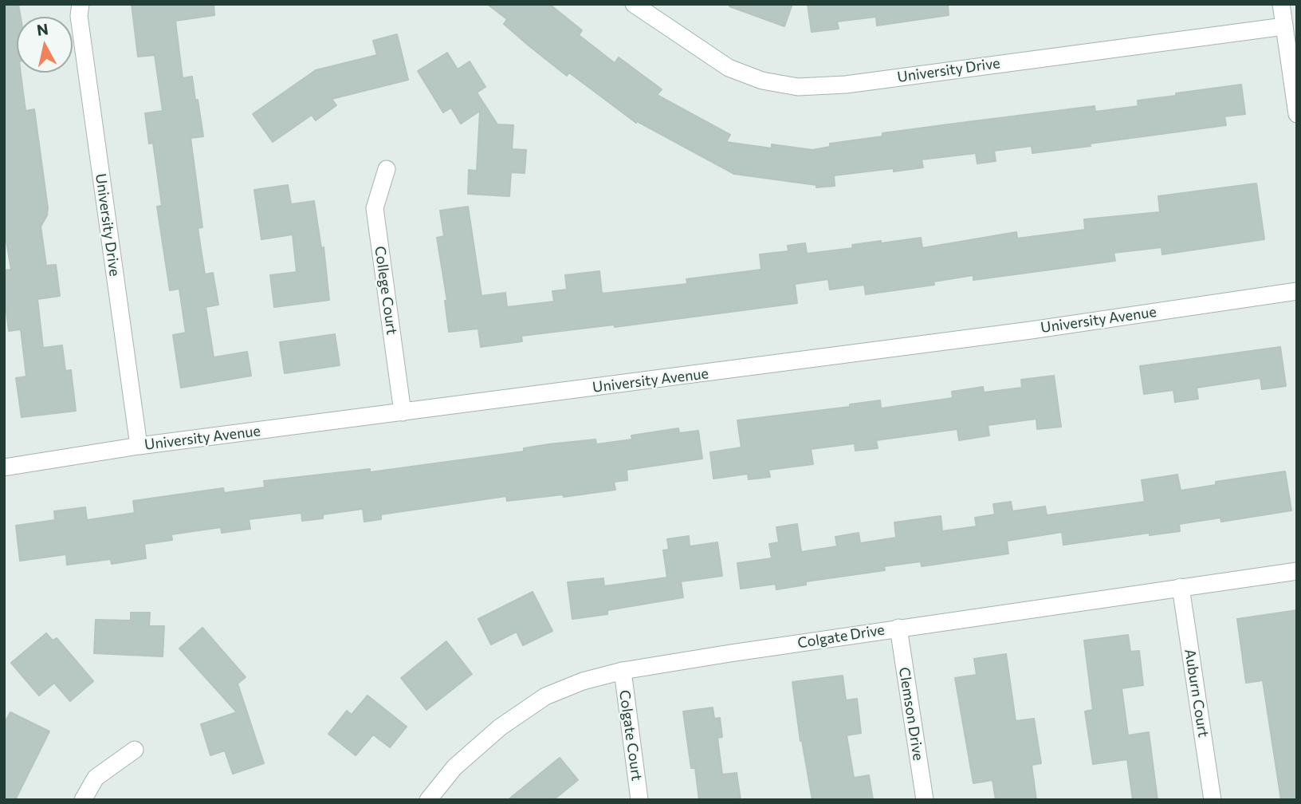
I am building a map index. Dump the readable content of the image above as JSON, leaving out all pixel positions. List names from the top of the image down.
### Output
{
  "streets": {
    "street": [
      "University Drive",
      "College Court",
      "University Avenue",
      "Colgate Drive",
      "Auburn Court",
      "Clemson Drive",
      "Colgate Court"
    ]
  },
  "crossings": [
    ["University Drive", "University Avenue"],
    ["College Court", "University Avenue"],
    ["Colgate Drive", "Auburn Court"],
    ["Colgate Drive", "Clemson Drive"],
    ["Colgate Drive", "Colgate Court"]
  ],
  "north": "top"
}
